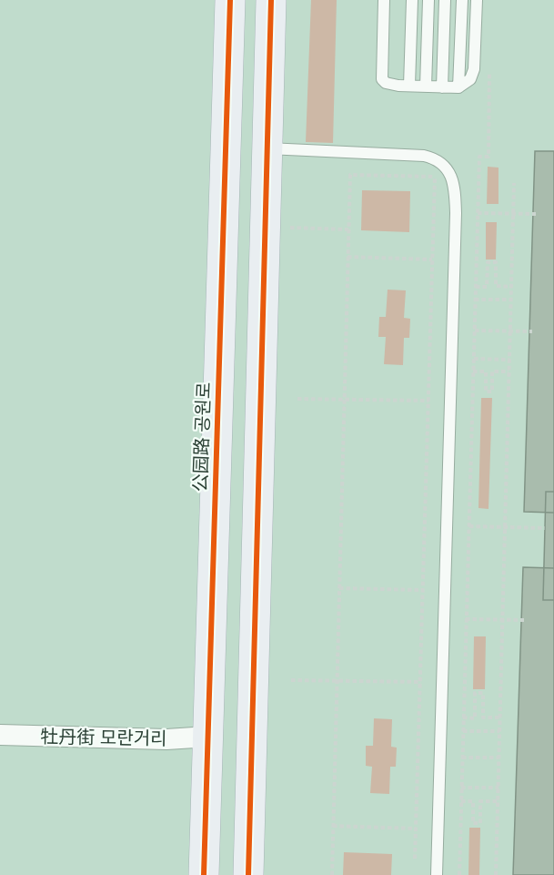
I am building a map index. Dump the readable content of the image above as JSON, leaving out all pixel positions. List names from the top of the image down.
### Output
{
  "streets": {
    "main road": ["公园路 공원로"],
    "street": ["牡丹街 모란거리"]
  },
  "crossings": [
    ["公园路 공원로", "牡丹街 모란거리"]
  ]
}
